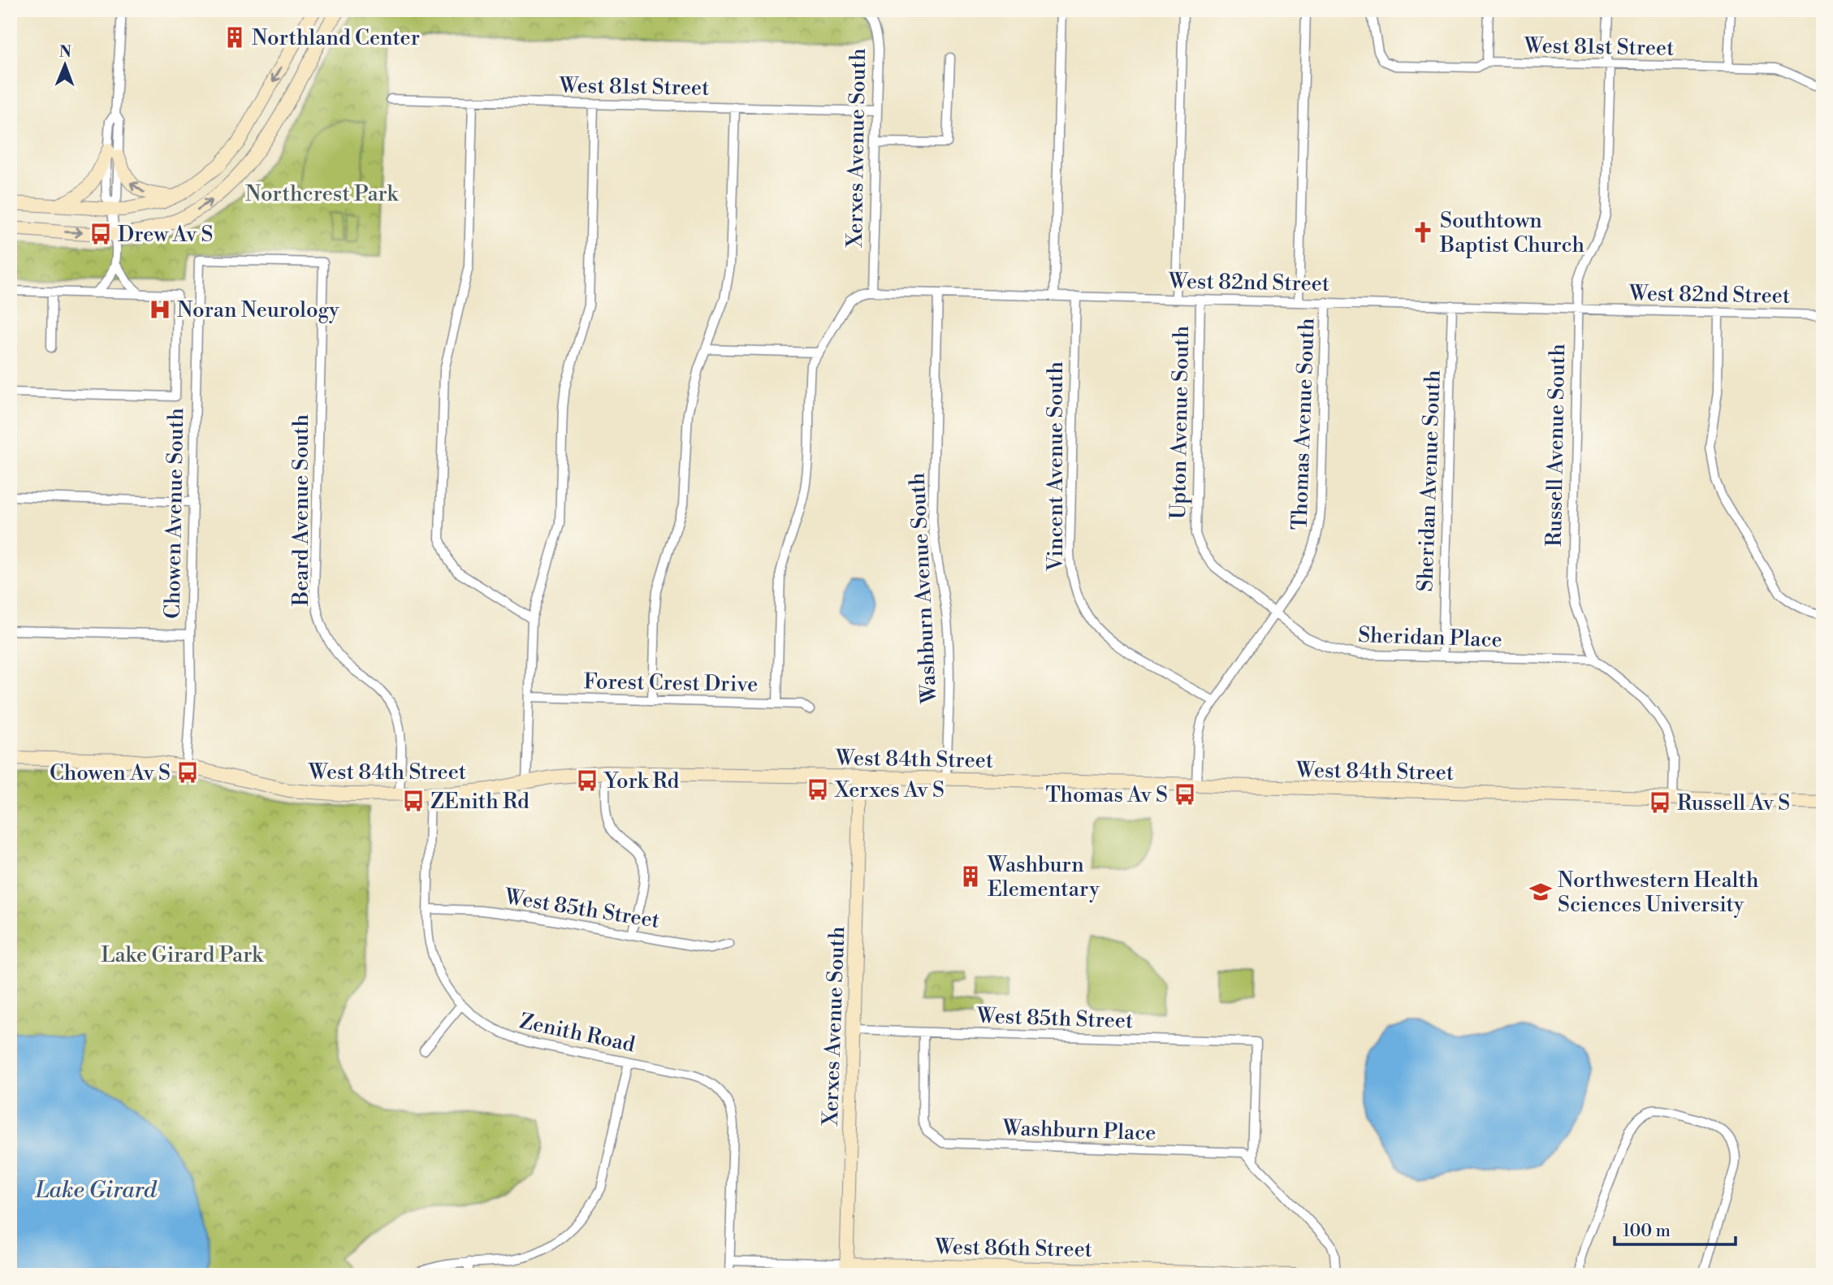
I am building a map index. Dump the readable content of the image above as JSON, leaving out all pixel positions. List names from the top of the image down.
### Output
{
  "streets": {
    "street": [
      "West 81st Street",
      "Xerxes Avenue South",
      "West 82nd Street",
      "Upton Avenue South",
      "Thomas Avenue South",
      "Russell Avenue South",
      "Vincent Avenue South",
      "Sheridan Avenue South",
      "Beard Avenue South",
      "Chowen Avenue South",
      "Washburn Avenue South",
      "Sheridan Place",
      "Forest Crest Drive",
      "West 84th Street",
      "West 85th Street",
      "Zenith Road",
      "Washburn Place",
      "West 86th Street"
    ]
  },
  "crossings": [
    ["West 81st Street", "Xerxes Avenue South"],
    ["West 81st Street", "Russell Avenue South"],
    ["Xerxes Avenue South", "West 82nd Street"],
    ["Xerxes Avenue South", "West 84th Street"],
    ["Xerxes Avenue South", "West 85th Street"],
    ["Xerxes Avenue South", "West 86th Street"],
    ["West 82nd Street", "Upton Avenue South"],
    ["West 82nd Street", "Thomas Avenue South"],
    ["West 82nd Street", "Russell Avenue South"],
    ["West 82nd Street", "Vincent Avenue South"],
    ["West 82nd Street", "Sheridan Avenue South"],
    ["West 82nd Street", "Washburn Avenue South"],
    ["Upton Avenue South", "Thomas Avenue South"],
    ["Upton Avenue South", "Sheridan Place"],
    ["Thomas Avenue South", "Vincent Avenue South"],
    ["Thomas Avenue South", "Sheridan Place"],
    ["Thomas Avenue South", "West 84th Street"],
    ["Russell Avenue South", "Sheridan Place"],
    ["Sheridan Avenue South", "Sheridan Place"],
    ["Beard Avenue South", "Chowen Avenue South"],
    ["Beard Avenue South", "West 84th Street"],
    ["Chowen Avenue South", "West 84th Street"],
    ["Washburn Avenue South", "West 84th Street"],
    ["West 84th Street", "Zenith Road"],
    ["West 85th Street", "Zenith Road"],
    ["West 85th Street", "Washburn Place"],
    ["Zenith Road", "West 86th Street"]
  ],
  "water": ["Lake Girard"],
  "parks": ["Northcrest Park", "Lake Girard Park"],
  "places": {
    "building": ["Northland Center", "Washburn Elementary"],
    "church": ["Southtown Baptist Church"],
    "bus stop": [
      "Drew Av S",
      "Chowen Av S",
      "York Rd",
      "Xerxes Av S",
      "Thomas Av S",
      "ZEnith Rd",
      "Russell Av S"
    ],
    "hospital": ["Noran Neurology"],
    "school or university": ["Northwestern Health Sciences University"]
  },
  "scale_bar": "100 m",
  "north": "top"
}
